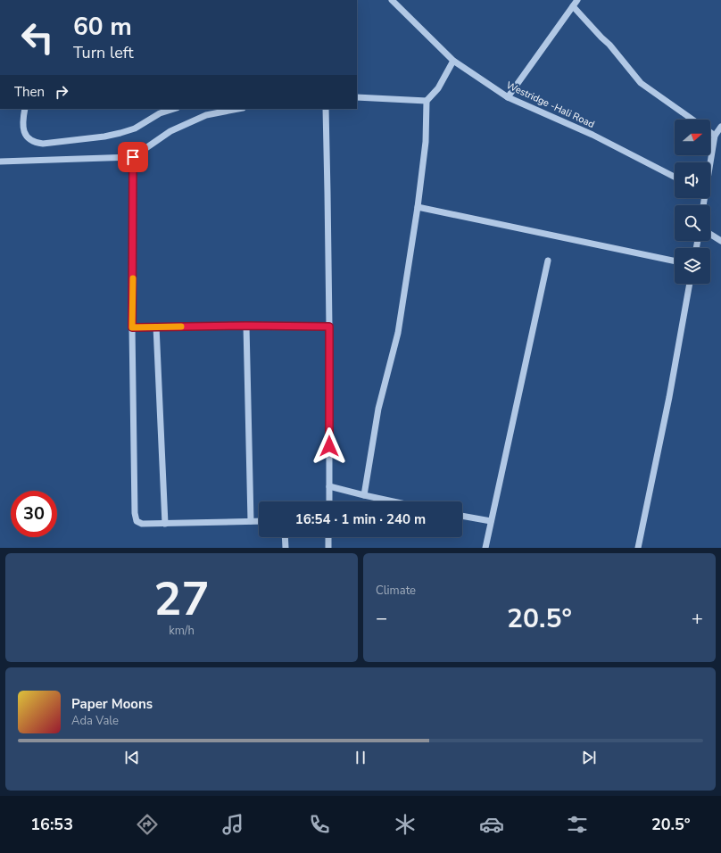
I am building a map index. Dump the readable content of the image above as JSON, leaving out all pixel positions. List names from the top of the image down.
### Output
{
  "streets": {
    "street": ["Westridge -Hali Road"]
  },
  "north": "right",
  "page": {
    "turn": ["60 m", "Turn left"],
    "then": "Then",
    "limit": "30",
    "trip": "16:54 · 1 min · 240 m",
    "tile": [
      ["27", "km/h"],
      "Climate"
    ],
    "heat": ["−", "20.5°", "+"],
    "song": ["Paper Moons", "Ada Vale"],
    "tabs": ["16:53", "20.5°"]
  }
}
